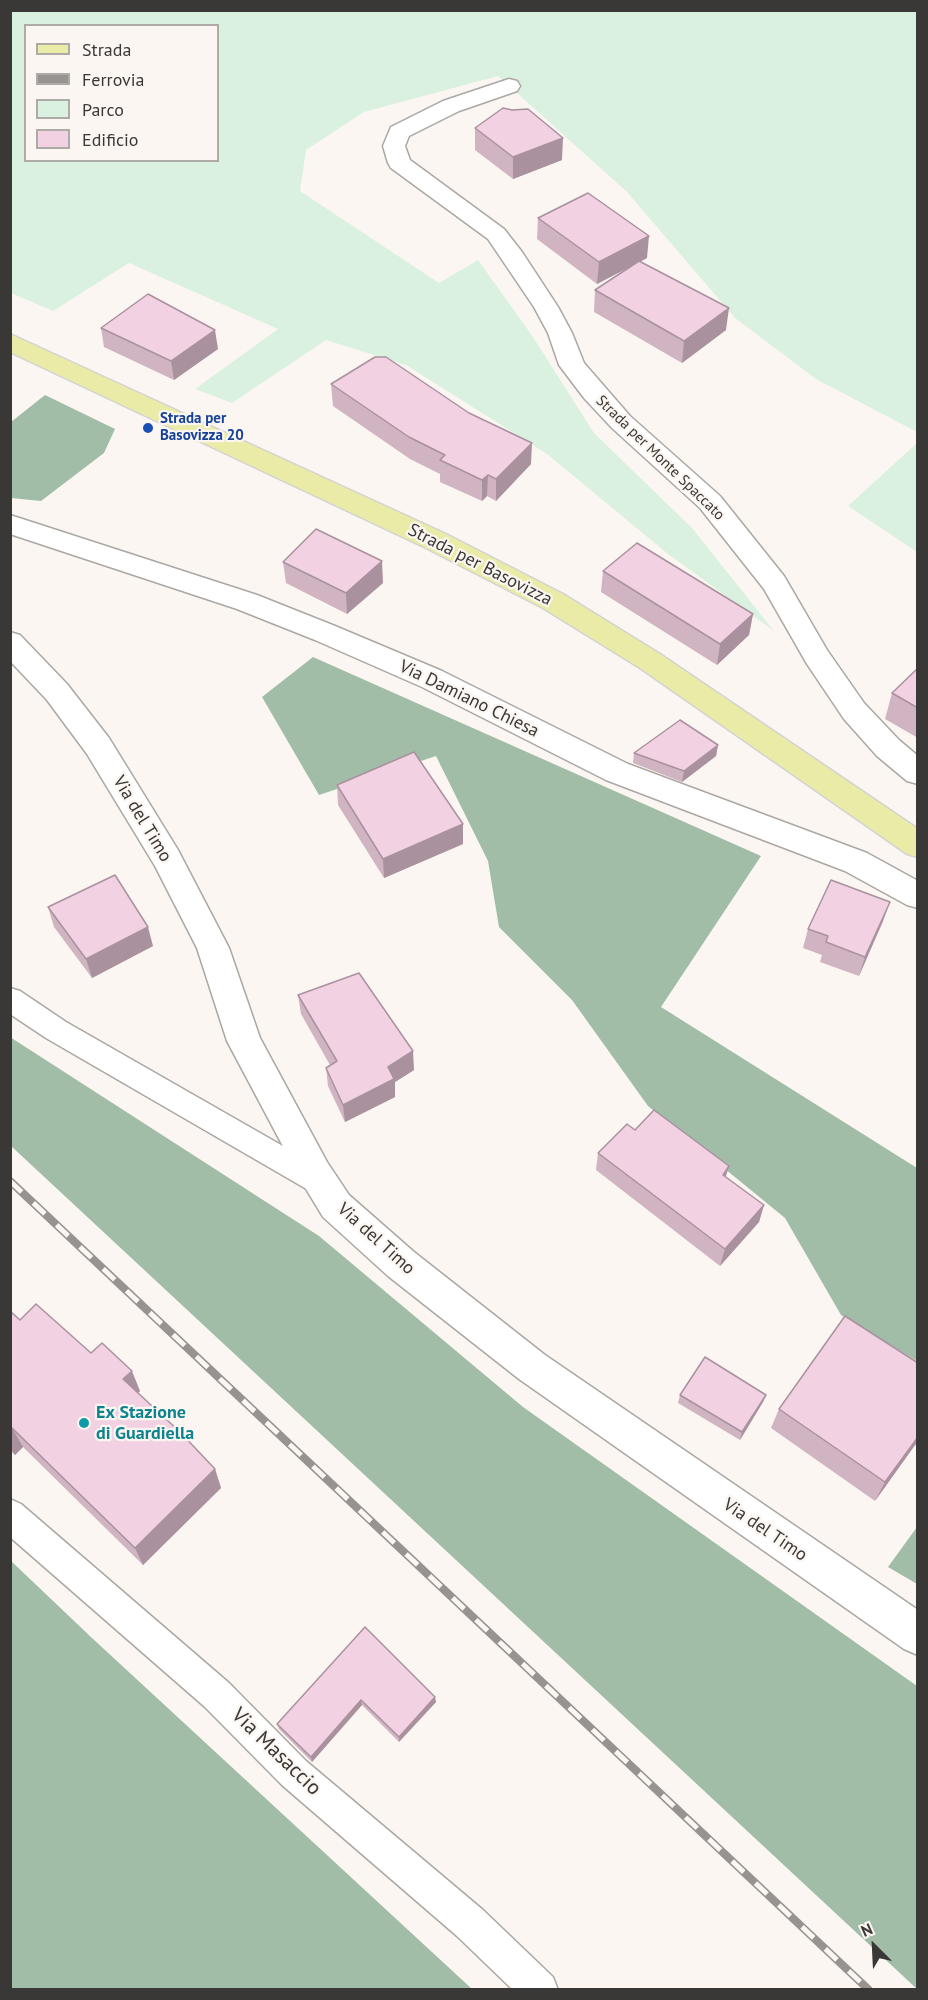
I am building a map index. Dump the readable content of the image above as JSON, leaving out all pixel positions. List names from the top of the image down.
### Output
{
  "streets": {
    "main road": ["Strada per Basovizza"],
    "street": ["Strada per Monte Spaccato", "Via Damiano Chiesa", "Via del Timo"],
    "lane": ["Via Masaccio"]
  },
  "places": ["Strada per Basovizza 20", "Ex Stazione di Guardiella"],
  "legend": [
    "Strada",
    "Ferrovia",
    "Parco",
    "Edificio"
  ],
  "north": "top left"
}
